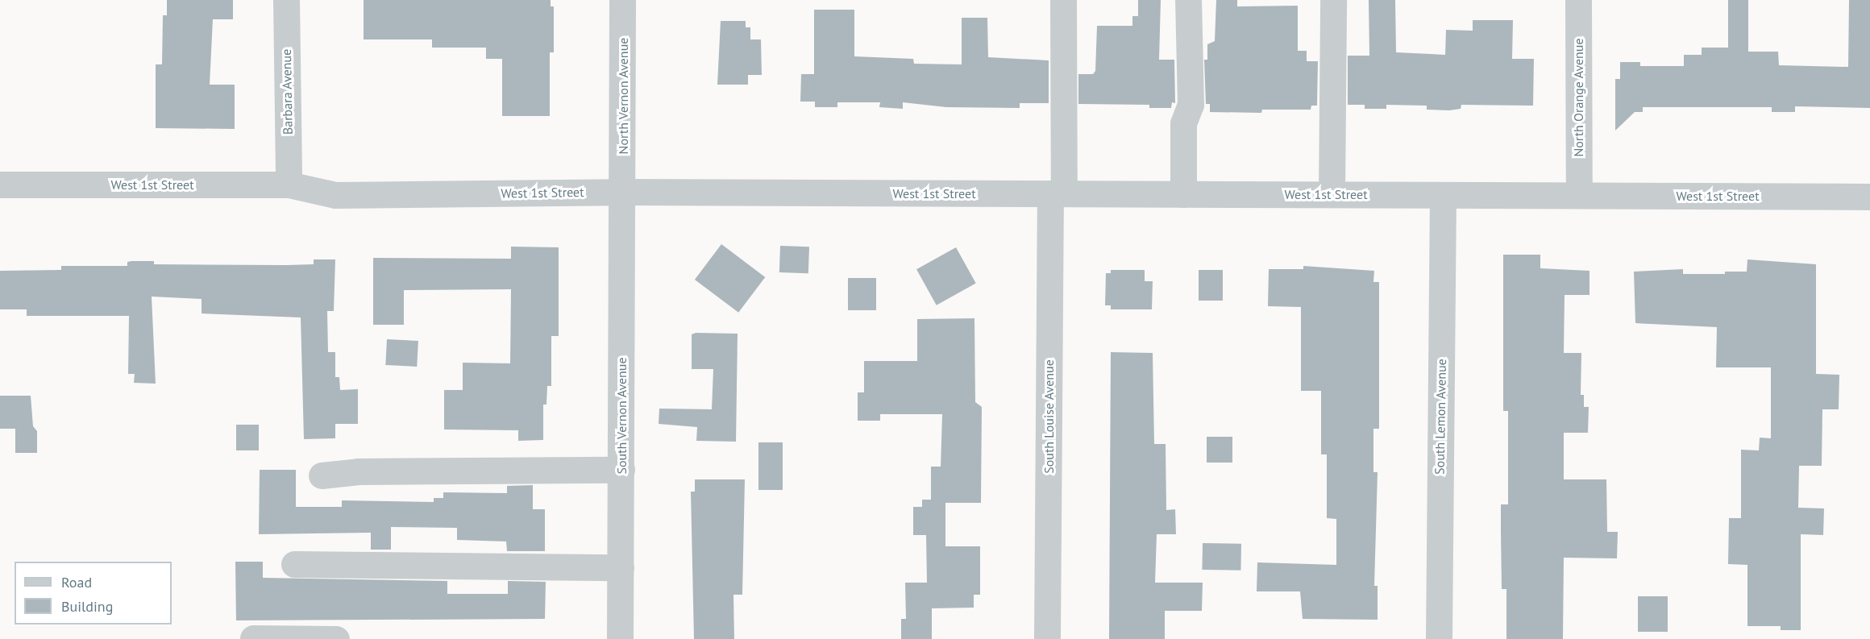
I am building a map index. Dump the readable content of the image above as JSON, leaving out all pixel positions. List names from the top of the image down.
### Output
{
  "streets": {
    "street": [
      "Barbara Avenue",
      "North Vernon Avenue",
      "North Orange Avenue",
      "West 1st Street",
      "South Vernon Avenue",
      "South Louise Avenue",
      "South Lemon Avenue"
    ]
  },
  "crossings": [
    ["Barbara Avenue", "West 1st Street"],
    ["North Vernon Avenue", "West 1st Street"],
    ["North Vernon Avenue", "South Vernon Avenue"],
    ["North Orange Avenue", "West 1st Street"],
    ["West 1st Street", "South Vernon Avenue"],
    ["West 1st Street", "South Louise Avenue"],
    ["West 1st Street", "South Lemon Avenue"]
  ],
  "legend": ["Road", "Building"]
}
